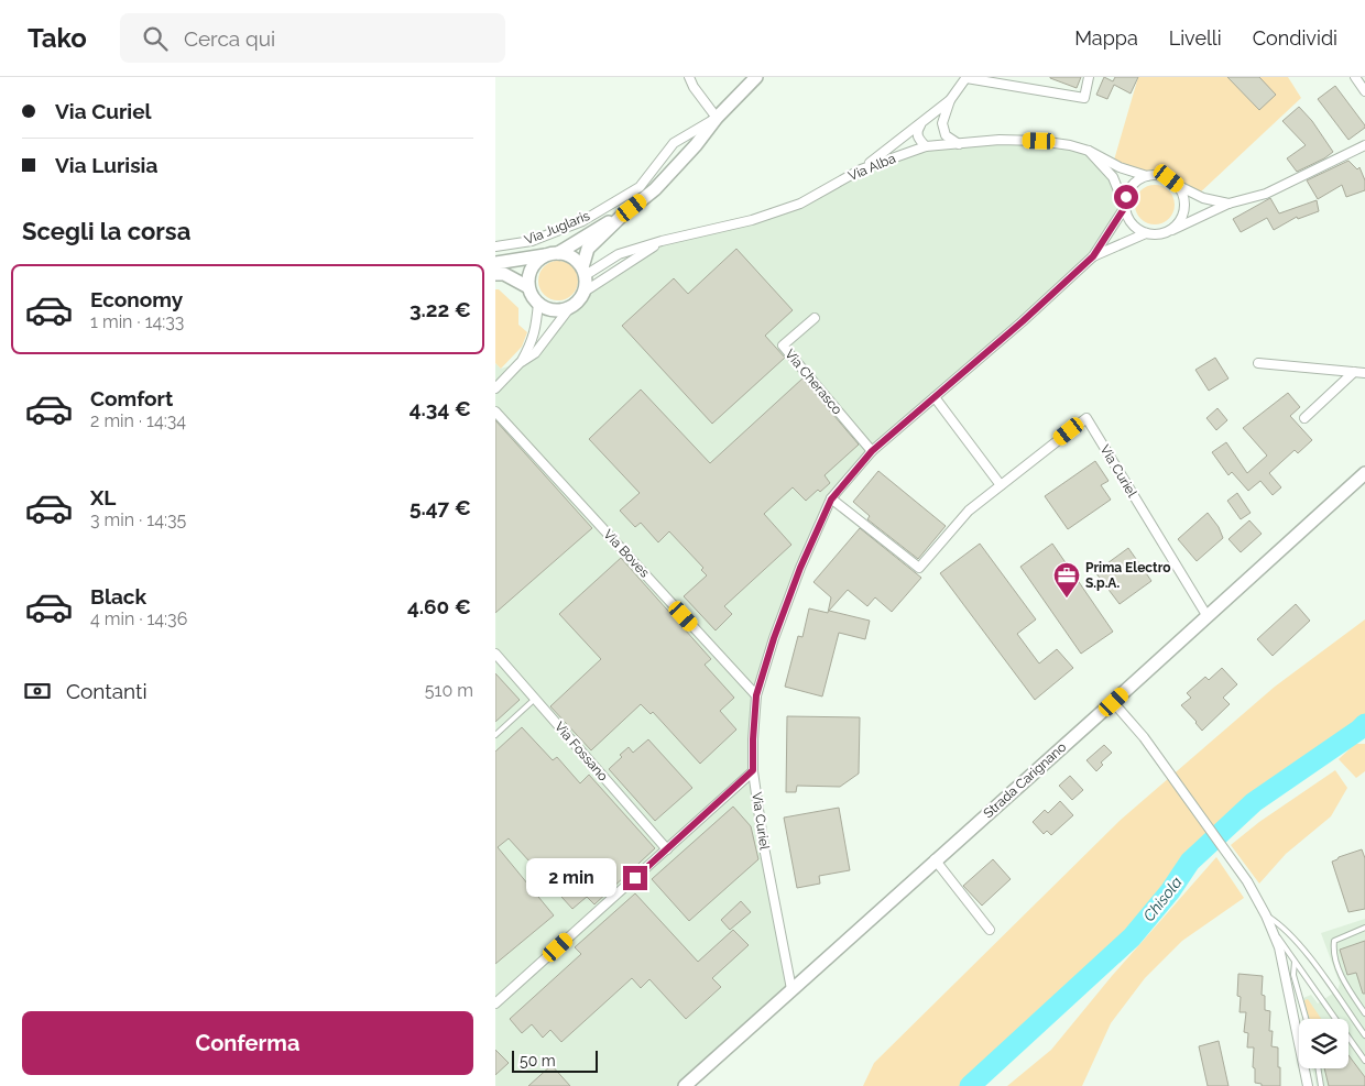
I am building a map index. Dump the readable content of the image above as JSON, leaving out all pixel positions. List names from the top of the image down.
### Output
{
  "streets": {
    "main road": ["Via Juglaris", "Strada Carignano"],
    "street": [
      "Via Alba",
      "Via Cherasco",
      "Via Curiel",
      "Via Boves",
      "Via Fossano"
    ]
  },
  "crossings": [
    ["Via Alba", "Via Juglaris"],
    ["Via Alba", "Via Curiel"],
    ["Via Cherasco", "Via Curiel"],
    ["Via Curiel", "Via Boves"],
    ["Via Curiel", "Strada Carignano"]
  ],
  "water": ["Chisola"],
  "places": {
    "office": ["Prima Electro S.p.A."]
  },
  "scale_bar": "50 m",
  "page": {
    "header": "Tako",
    "search": "Cerca qui",
    "nav": ["Mappa", "Livelli", "Condividi"],
    "banner": ["Via Curiel", "Via Lurisia"],
    "heading": "Scegli la corsa",
    "list": [
      {
        "name": "Economy",
        "note": "1 min · 14:33",
        "value": "3.22 €"
      },
      {
        "name": "Comfort",
        "note": "2 min · 14:34",
        "value": "4.34 €"
      },
      {
        "name": "XL",
        "note": "3 min · 14:35",
        "value": "5.47 €"
      },
      {
        "name": "Black",
        "note": "4 min · 14:36",
        "value": "4.60 €"
      }
    ],
    "pay": ["Contanti", "510 m"],
    "bubble": "2 min",
    "buttons": "Conferma",
    "scale": "50 m"
  }
}
